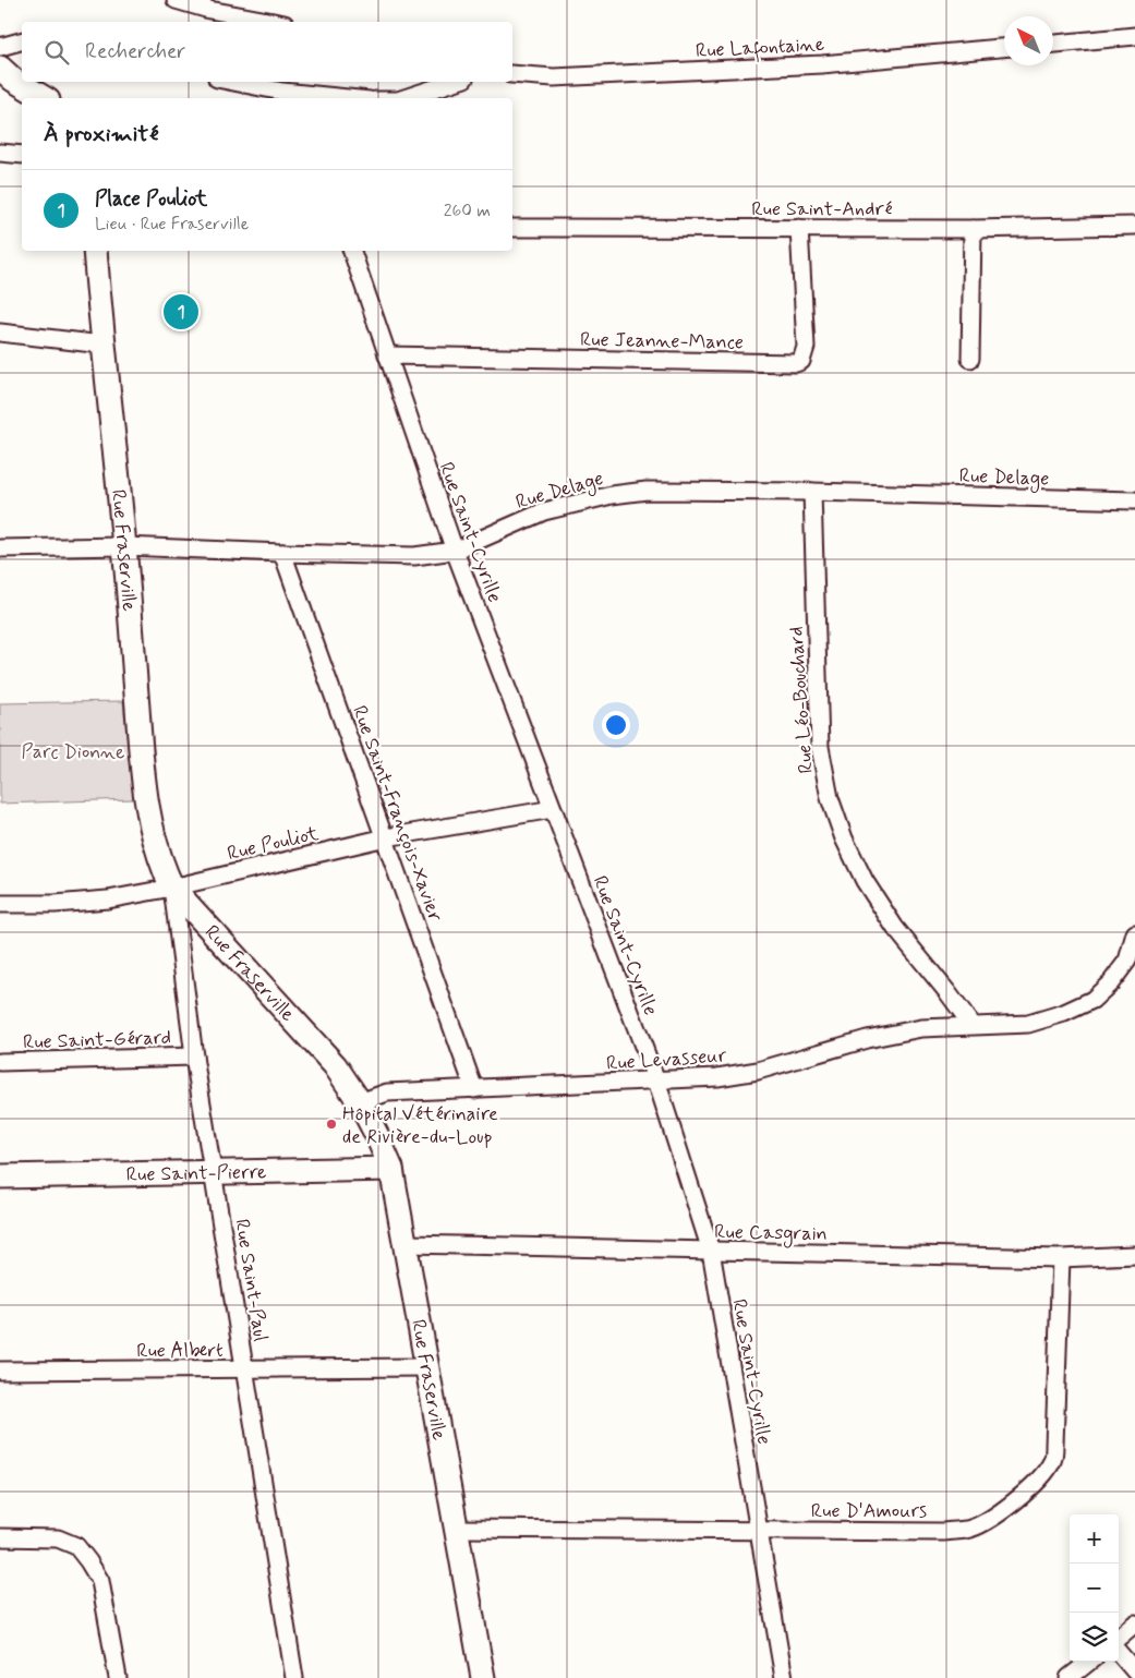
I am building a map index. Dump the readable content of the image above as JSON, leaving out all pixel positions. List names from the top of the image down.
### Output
{
  "streets": {
    "main road": ["Rue Fraserville", "Rue Saint-Pierre"],
    "street": [
      "Rue Lafontaine",
      "Rue Saint-André",
      "Rue Jeanne-Mance",
      "Rue Delage",
      "Rue Saint-Cyrille",
      "Rue Léo-Bouchard",
      "Rue Saint-François-Xavier",
      "Rue Pouliot",
      "Rue Saint-Gérard",
      "Rue Levasseur",
      "Rue Casgrain",
      "Rue Saint-Paul",
      "Rue Albert",
      "Rue D'Amours"
    ]
  },
  "crossings": [
    ["Rue Saint-André", "Rue Jeanne-Mance"],
    ["Rue Jeanne-Mance", "Rue Saint-Cyrille"],
    ["Rue Delage", "Rue Saint-Cyrille"],
    ["Rue Delage", "Rue Fraserville"],
    ["Rue Delage", "Rue Léo-Bouchard"],
    ["Rue Delage", "Rue Saint-François-Xavier"],
    ["Rue Saint-Cyrille", "Rue Pouliot"],
    ["Rue Saint-Cyrille", "Rue Levasseur"],
    ["Rue Saint-Cyrille", "Rue Casgrain"],
    ["Rue Saint-Cyrille", "Rue D'Amours"],
    ["Rue Fraserville", "Rue Pouliot"],
    ["Rue Fraserville", "Rue Levasseur"],
    ["Rue Fraserville", "Rue Saint-Pierre"],
    ["Rue Fraserville", "Rue Casgrain"],
    ["Rue Fraserville", "Rue Saint-Paul"],
    ["Rue Fraserville", "Rue Albert"],
    ["Rue Fraserville", "Rue D'Amours"],
    ["Rue Léo-Bouchard", "Rue Levasseur"],
    ["Rue Saint-François-Xavier", "Rue Pouliot"],
    ["Rue Saint-François-Xavier", "Rue Levasseur"],
    ["Rue Pouliot", "Rue Saint-Paul"],
    ["Rue Saint-Gérard", "Rue Saint-Paul"],
    ["Rue Saint-Pierre", "Rue Saint-Paul"],
    ["Rue Casgrain", "Rue D'Amours"],
    ["Rue Saint-Paul", "Rue Albert"]
  ],
  "parks": ["Parc Dionne"],
  "places": ["Hôpital Vétérinaire de Rivière-du-Loup"],
  "north": "top left",
  "page": {
    "search": "Rechercher",
    "heading": "À proximité",
    "list": [
      {
        "mark": "1",
        "name": "Place Pouliot",
        "note": "Lieu · Rue Fraserville",
        "value": "260 m"
      }
    ],
    "pins": "1",
    "map_buttons": ["+", "−"]
  }
}
